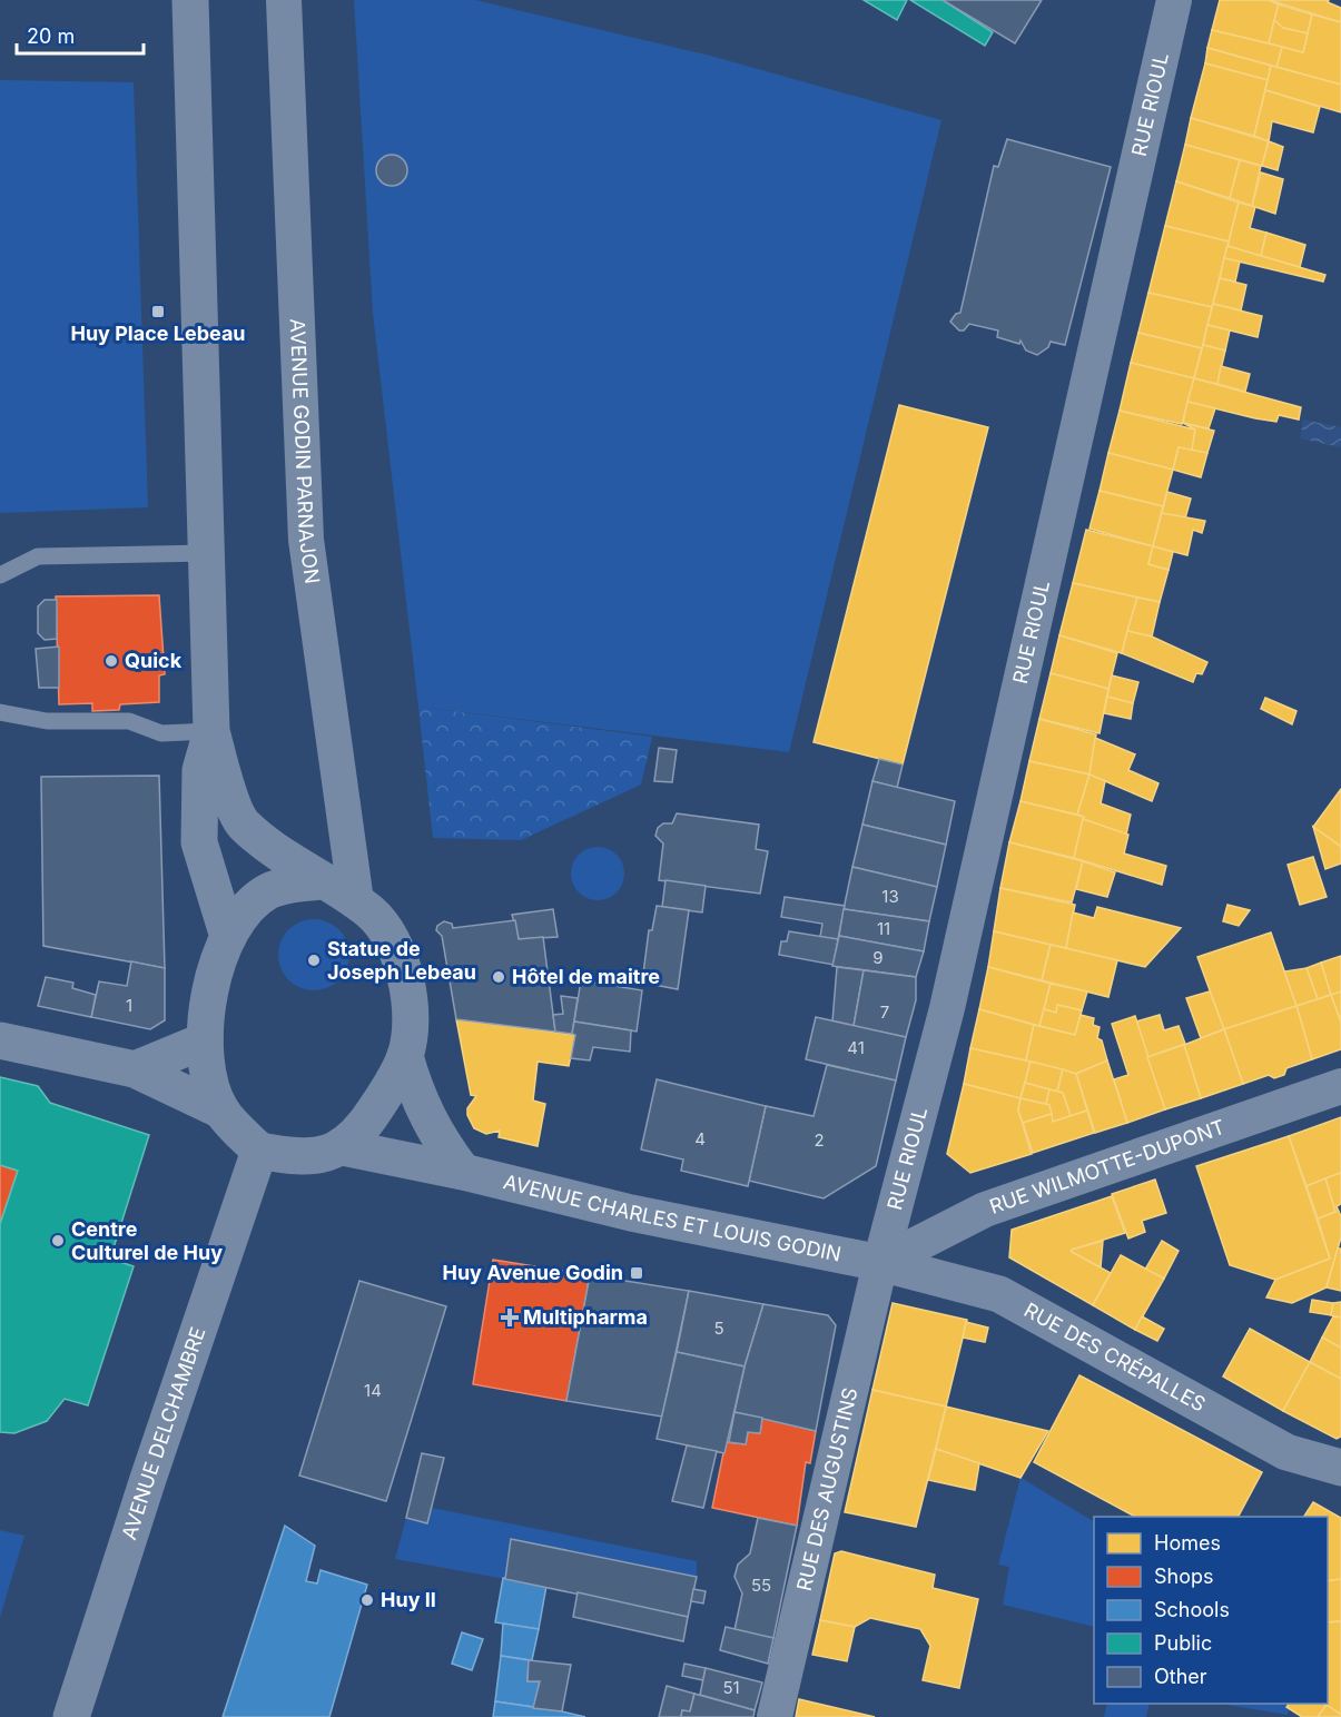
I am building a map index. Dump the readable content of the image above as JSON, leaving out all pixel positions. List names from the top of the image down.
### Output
{
  "streets": {
    "street": [
      "RUE RIOUL",
      "AVENUE GODIN PARNAJON",
      "RUE WILMOTTE-DUPONT",
      "AVENUE CHARLES ET LOUIS GODIN",
      "RUE DES CRÉPALLES",
      "AVENUE DELCHAMBRE",
      "RUE DES AUGUSTINS"
    ]
  },
  "crossings": [
    ["RUE RIOUL", "RUE WILMOTTE-DUPONT"],
    ["RUE RIOUL", "AVENUE CHARLES ET LOUIS GODIN"],
    ["RUE RIOUL", "RUE DES CRÉPALLES"],
    ["RUE RIOUL", "RUE DES AUGUSTINS"],
    ["RUE WILMOTTE-DUPONT", "AVENUE CHARLES ET LOUIS GODIN"],
    ["RUE WILMOTTE-DUPONT", "RUE DES CRÉPALLES"],
    ["RUE WILMOTTE-DUPONT", "RUE DES AUGUSTINS"],
    ["AVENUE CHARLES ET LOUIS GODIN", "RUE DES CRÉPALLES"],
    ["AVENUE CHARLES ET LOUIS GODIN", "RUE DES AUGUSTINS"],
    ["RUE DES CRÉPALLES", "RUE DES AUGUSTINS"]
  ],
  "places": {
    "transit": ["Huy Place Lebeau", "Huy Avenue Godin"],
    "other": [
      "Quick",
      "Statue de Joseph Lebeau",
      "Hôtel de maitre",
      "Centre Culturel de Huy",
      "Huy II"
    ],
    "health": ["Multipharma"]
  },
  "house_numbers": [
    "13",
    "11",
    "9",
    "1",
    "7",
    "41",
    "4",
    "2",
    "5",
    "14",
    "55",
    "51"
  ],
  "legend": [
    "Homes",
    "Shops",
    "Schools",
    "Public",
    "Other"
  ],
  "scale_bar": "20 m"
}
